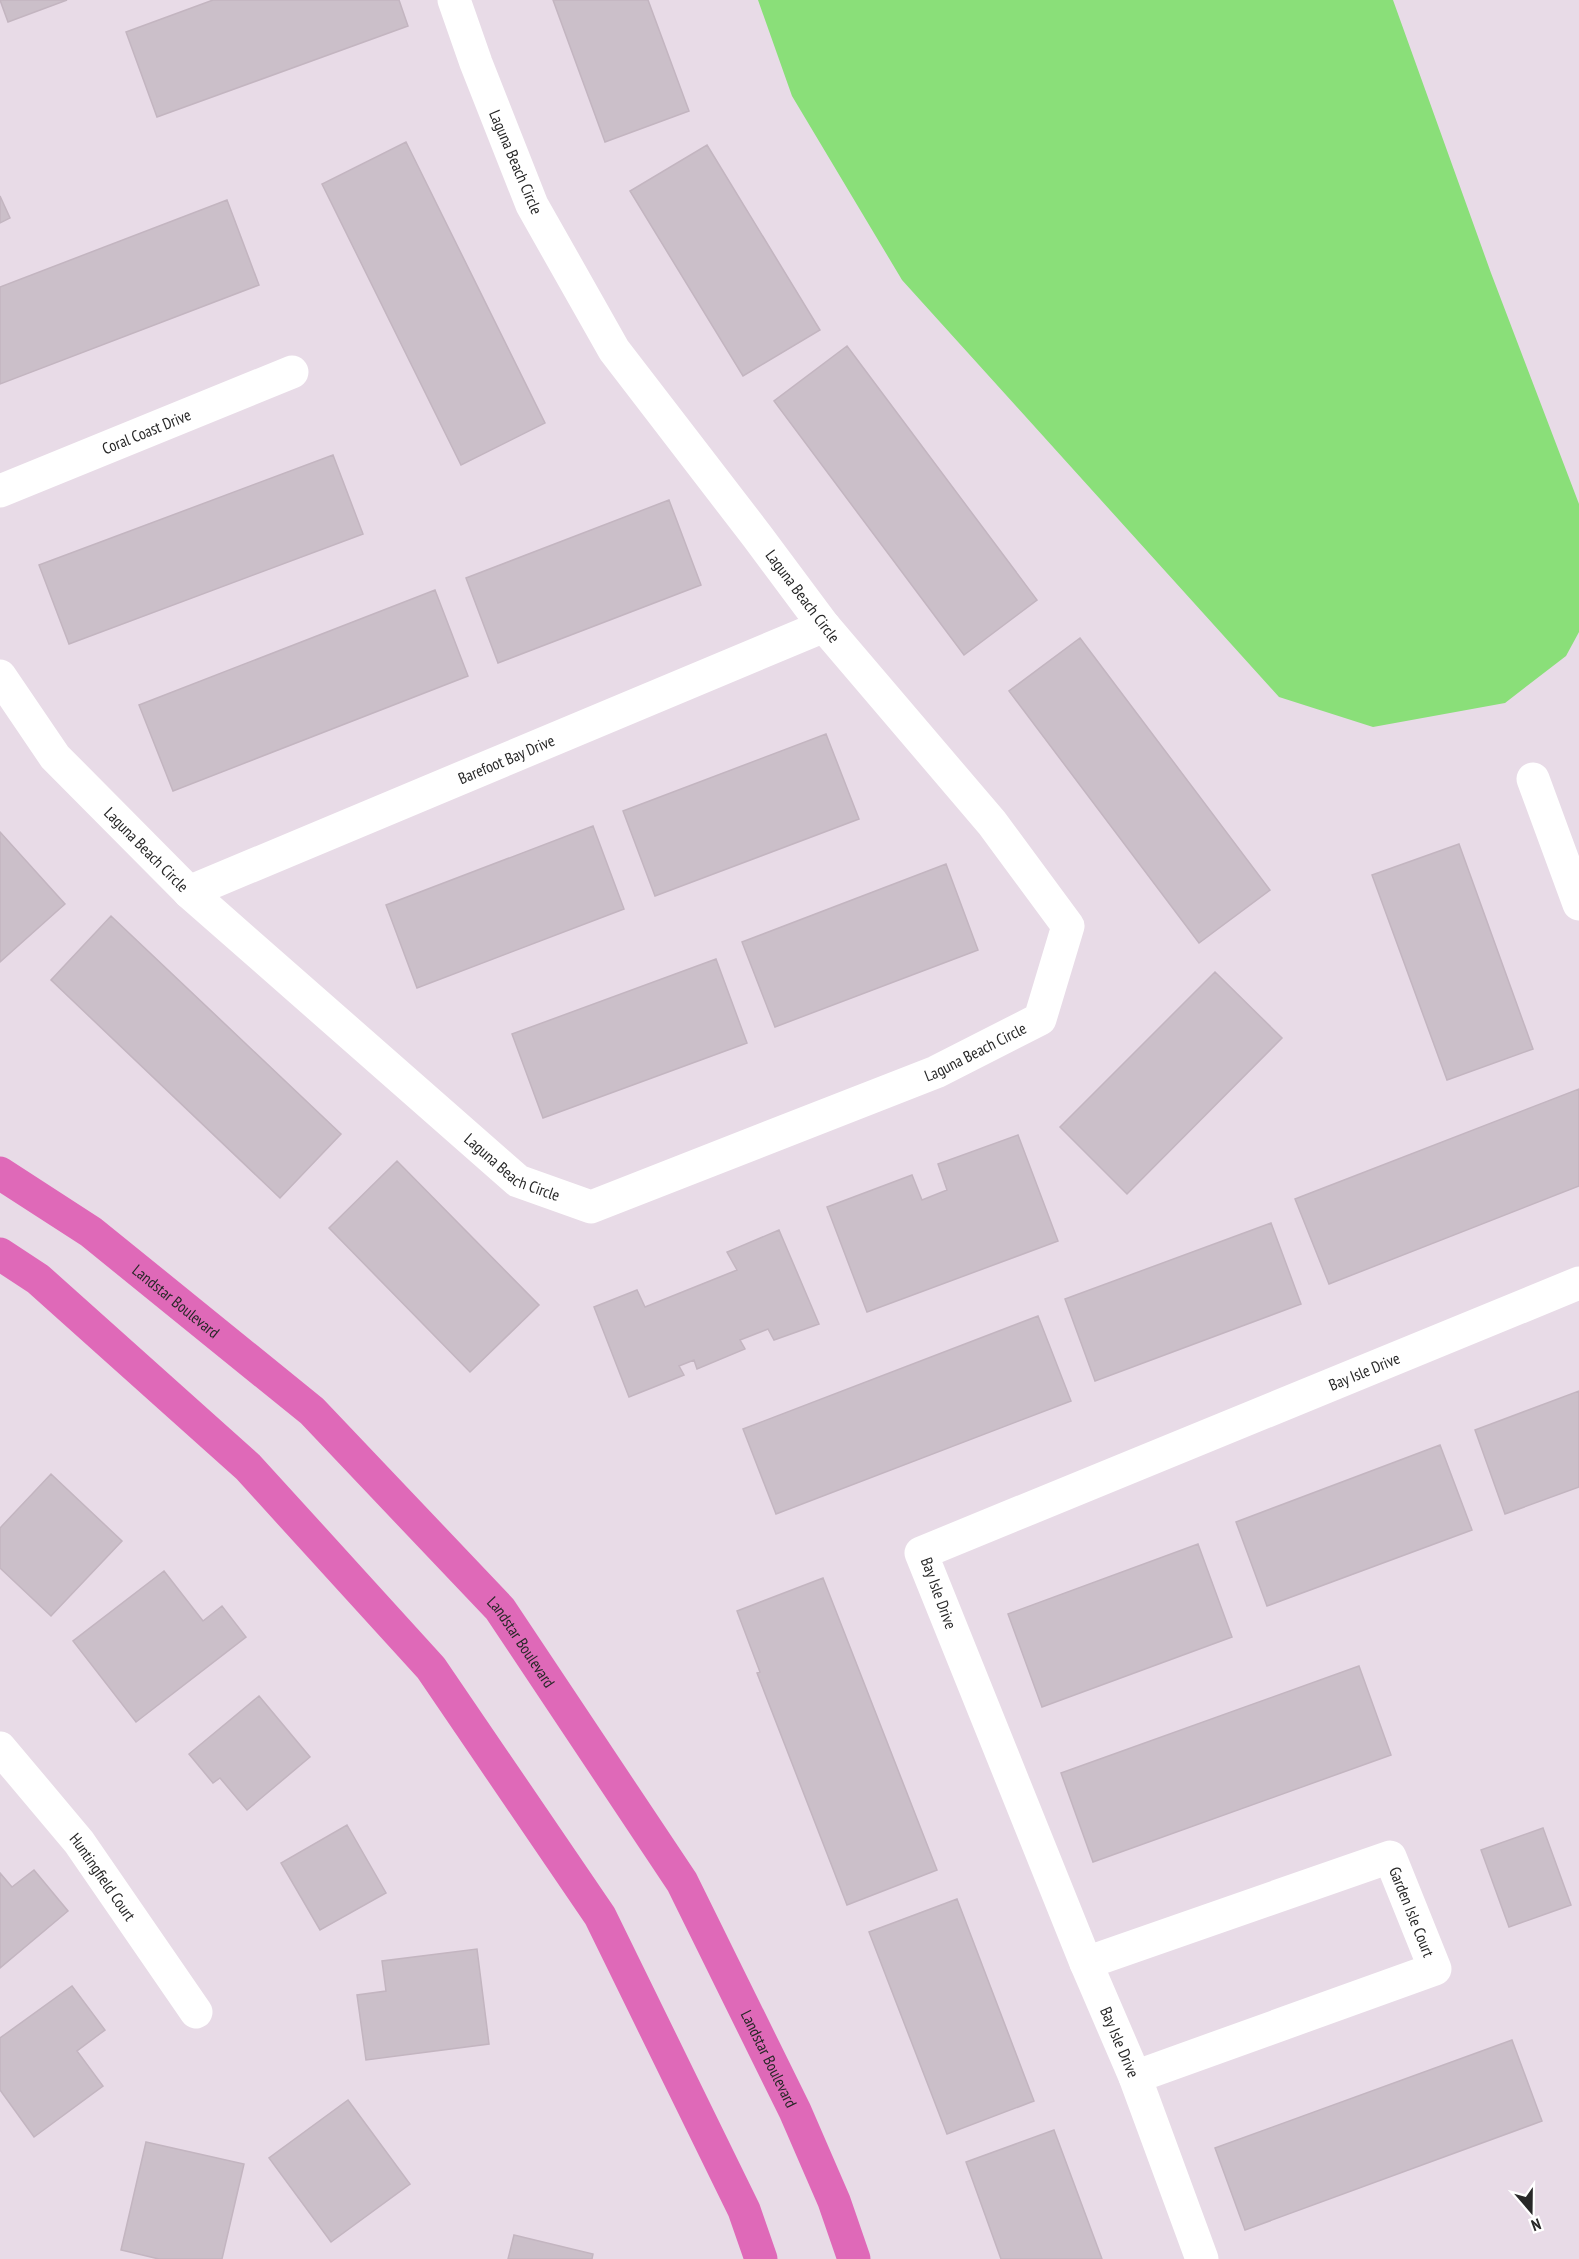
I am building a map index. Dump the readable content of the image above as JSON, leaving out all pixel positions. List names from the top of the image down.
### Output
{
  "streets": {
    "main road": ["Landstar Boulevard"],
    "street": [
      "Laguna Beach Circle",
      "Coral Coast Drive",
      "Barefoot Bay Drive",
      "Bay Isle Drive",
      "Huntingfield Court",
      "Garden Isle Court"
    ]
  },
  "crossings": [
    ["Laguna Beach Circle", "Barefoot Bay Drive"],
    ["Bay Isle Drive", "Garden Isle Court"]
  ],
  "north": "bottom"
}
